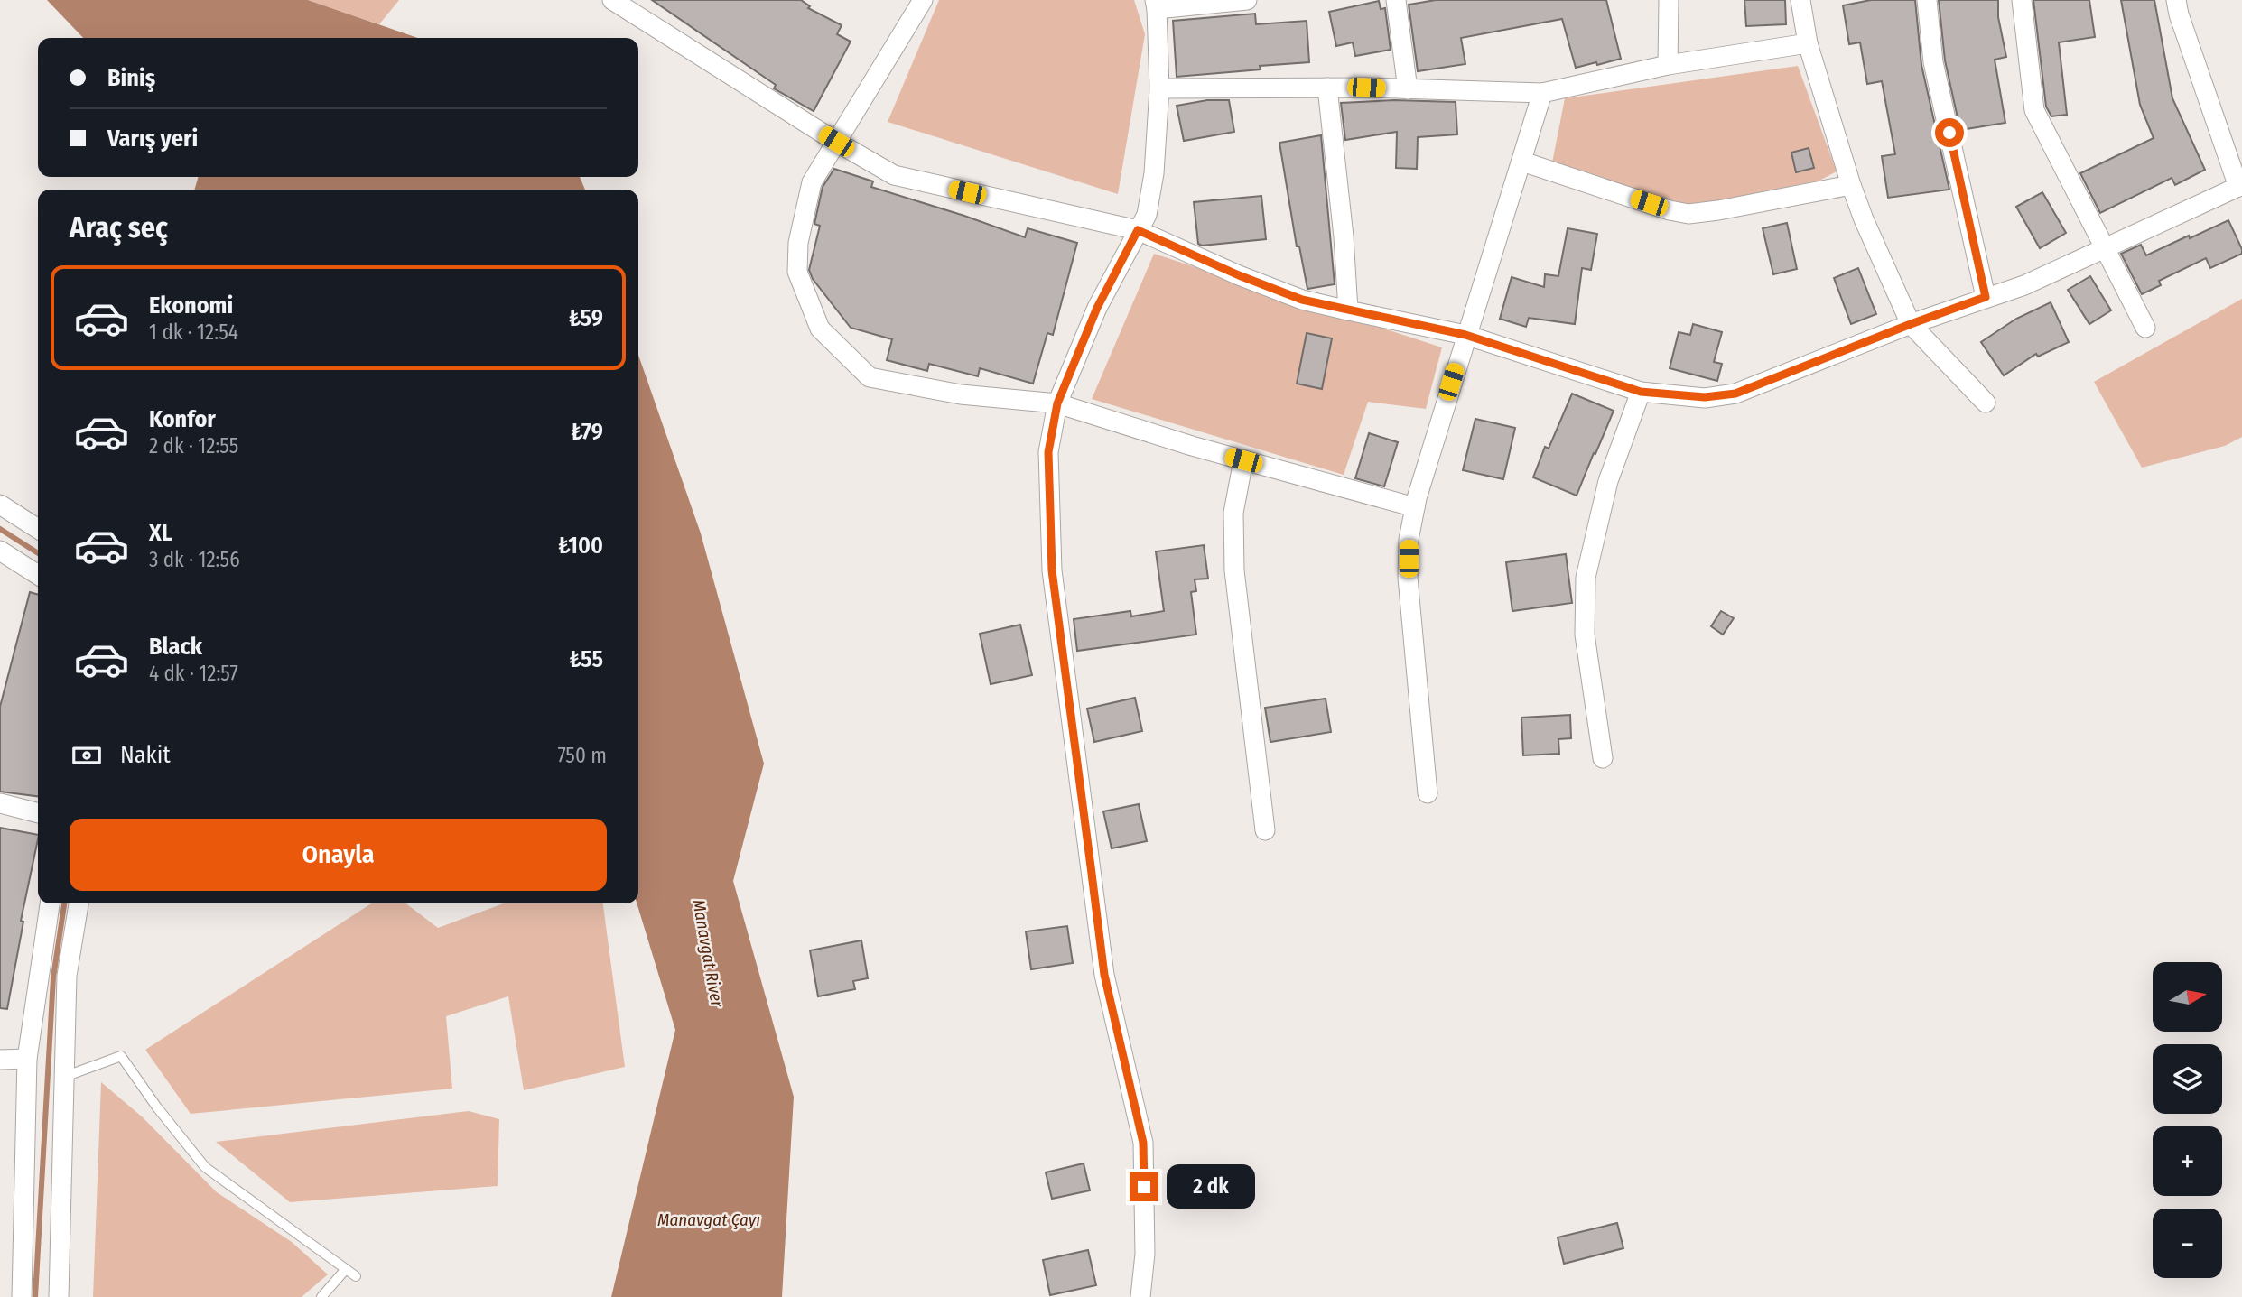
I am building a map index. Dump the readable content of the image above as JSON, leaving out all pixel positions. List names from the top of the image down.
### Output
{
  "water": ["Manavgat River", "Manavgat Çayı"],
  "north": "right",
  "page": {
    "banner": ["Biniş", "Varış yeri"],
    "heading": "Araç seç",
    "list": [
      {
        "name": "Ekonomi",
        "note": "1 dk · 12:54",
        "value": "₺59"
      },
      {
        "name": "Konfor",
        "note": "2 dk · 12:55",
        "value": "₺79"
      },
      {
        "name": "XL",
        "note": "3 dk · 12:56",
        "value": "₺100"
      },
      {
        "name": "Black",
        "note": "4 dk · 12:57",
        "value": "₺55"
      }
    ],
    "pay": ["Nakit", "750 m"],
    "buttons": "Onayla",
    "map_buttons": ["+", "−"],
    "bubble": "2 dk"
  }
}
